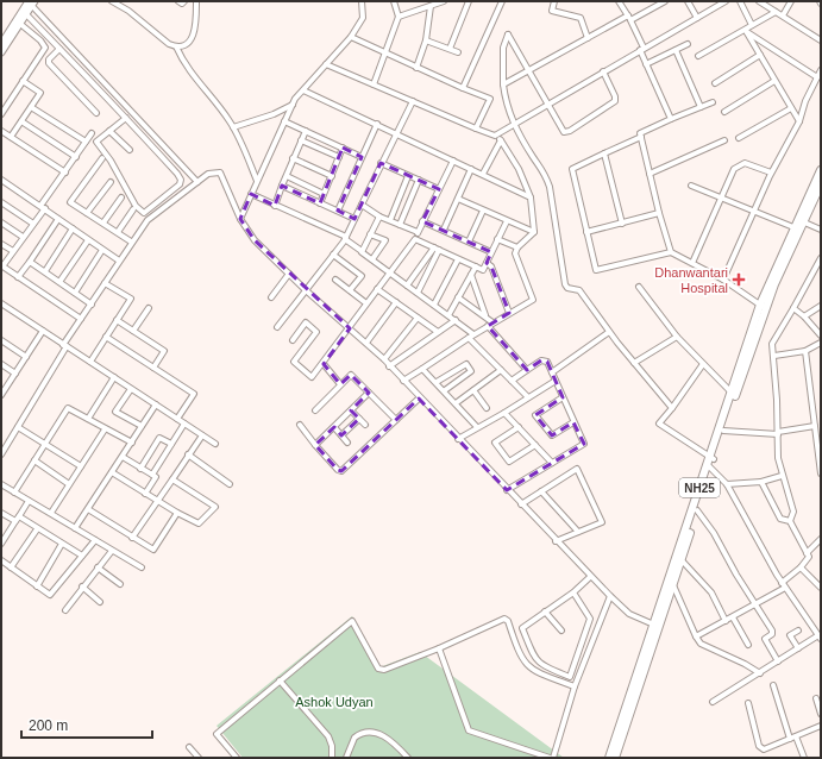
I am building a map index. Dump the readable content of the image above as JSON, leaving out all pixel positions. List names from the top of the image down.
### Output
{
  "streets": {
    "main road": ["NH25"]
  },
  "parks": ["Ashok Udyan"],
  "places": {
    "health": ["Dhanwantari Hospital"]
  },
  "scale_bar": "200 m"
}
